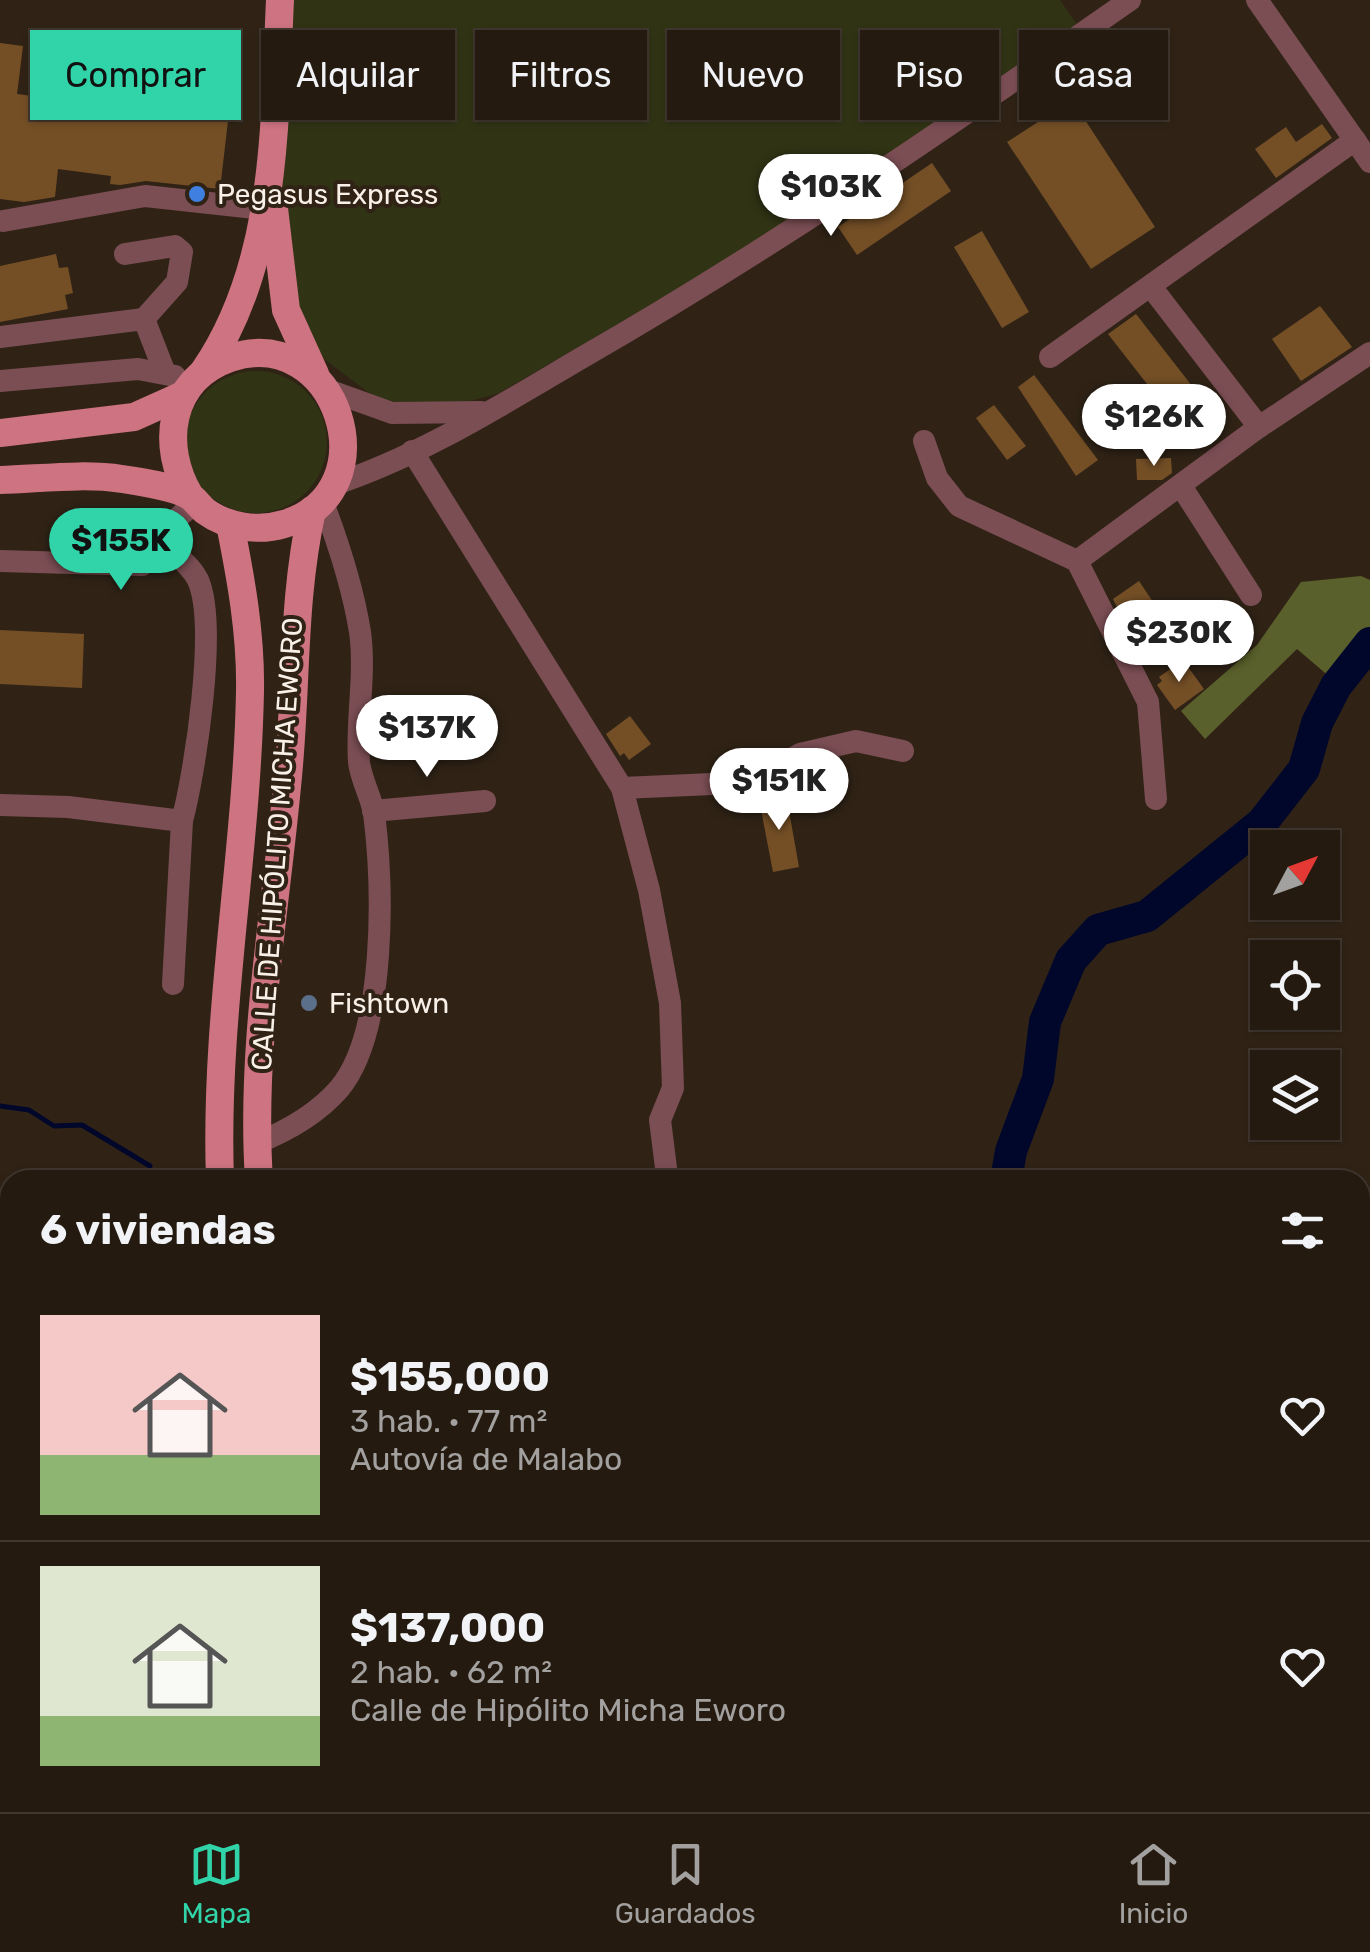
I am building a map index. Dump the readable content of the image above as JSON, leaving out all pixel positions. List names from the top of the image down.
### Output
{
  "streets": {
    "main road": ["CALLE DE HIPÓLITO MICHA EWORO"]
  },
  "places": ["Pegasus Express", "Fishtown"],
  "north": "top right",
  "page": {
    "chip": [
      "Comprar",
      "Alquilar",
      "Filtros",
      "Nuevo",
      "Piso",
      "Casa"
    ],
    "price": [
      "$103K",
      "$126K",
      "$155K",
      "$230K",
      "$137K",
      "$151K"
    ],
    "heading": "6 viviendas",
    "list": [
      {
        "name": "$155,000",
        "note": "3 hab. · 77 m² · Autovía de Malabo"
      },
      {
        "name": "$137,000",
        "note": "2 hab. · 62 m² · Calle de Hipólito Micha Eworo"
      }
    ],
    "tabs": ["Mapa", "Guardados", "Inicio"]
  }
}
